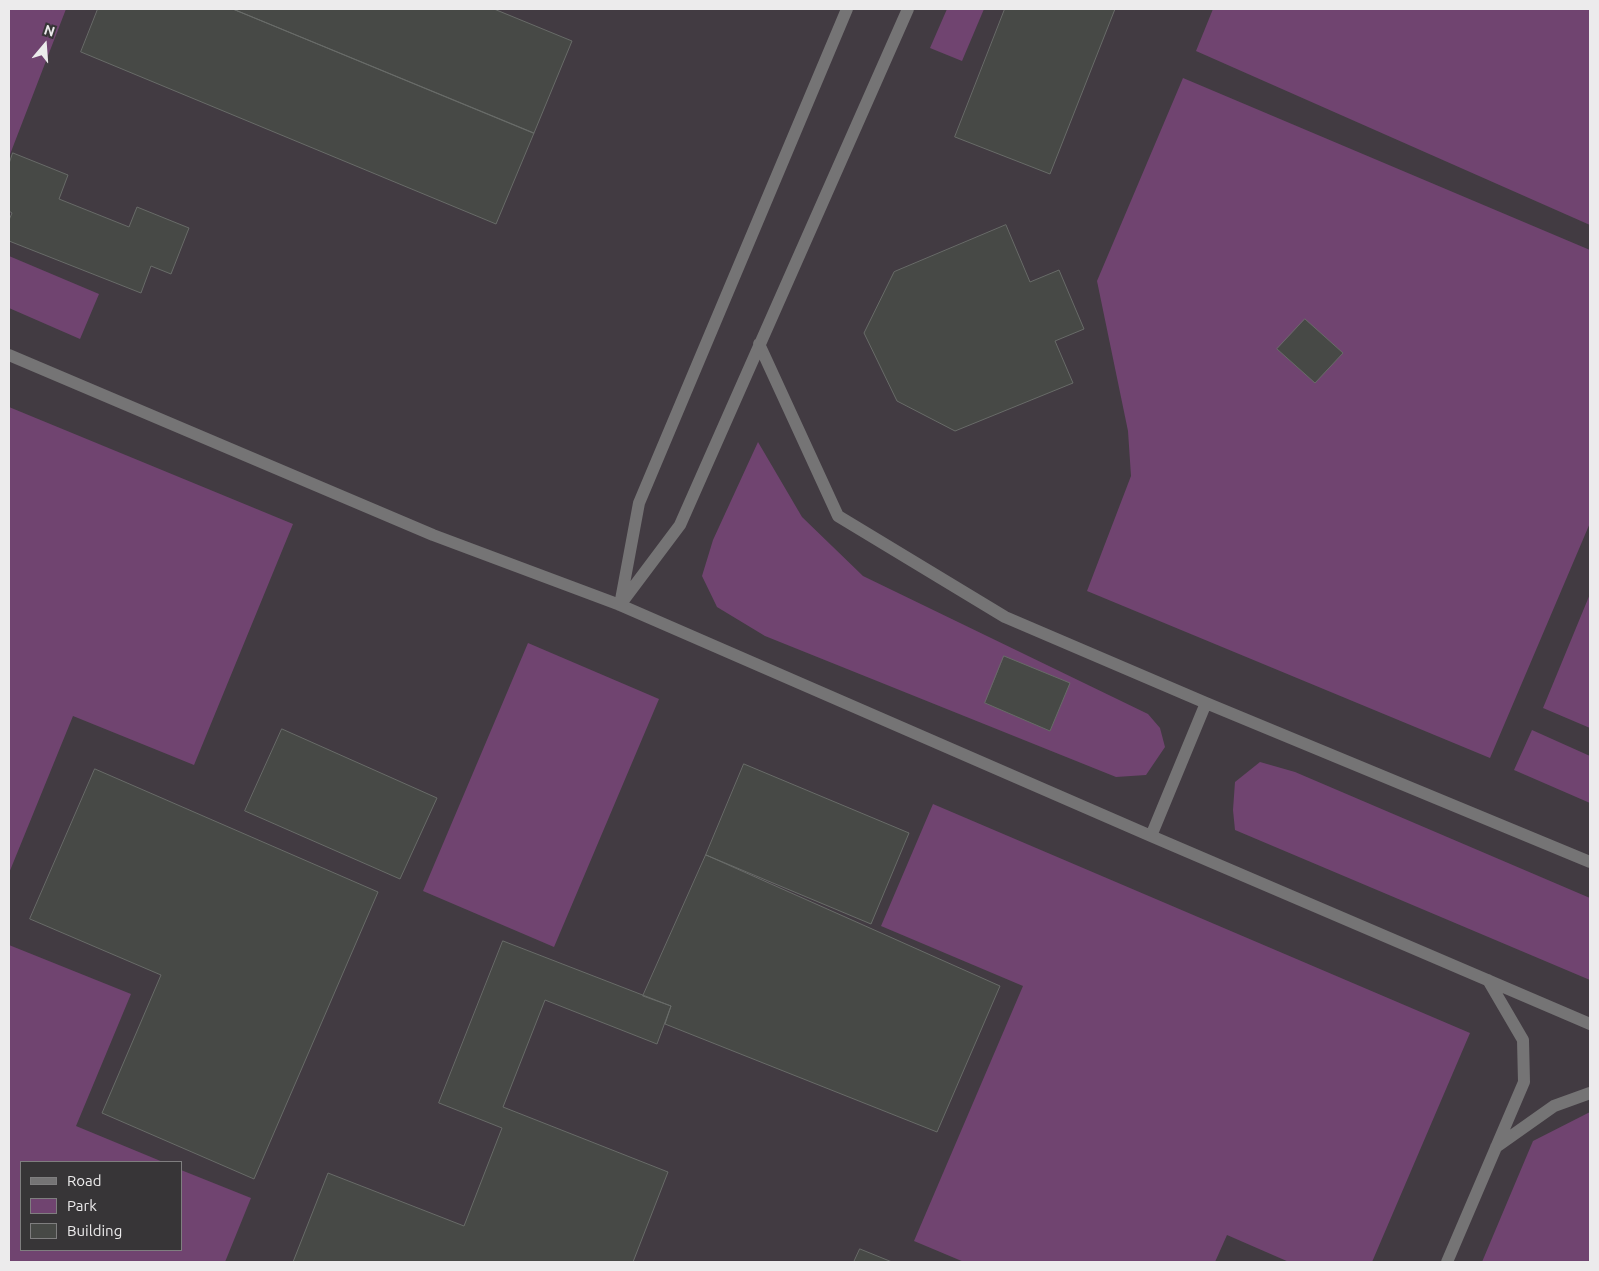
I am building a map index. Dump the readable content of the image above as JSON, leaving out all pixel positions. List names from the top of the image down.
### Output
{
  "legend": ["Road", "Park", "Building"],
  "north": "top"
}
